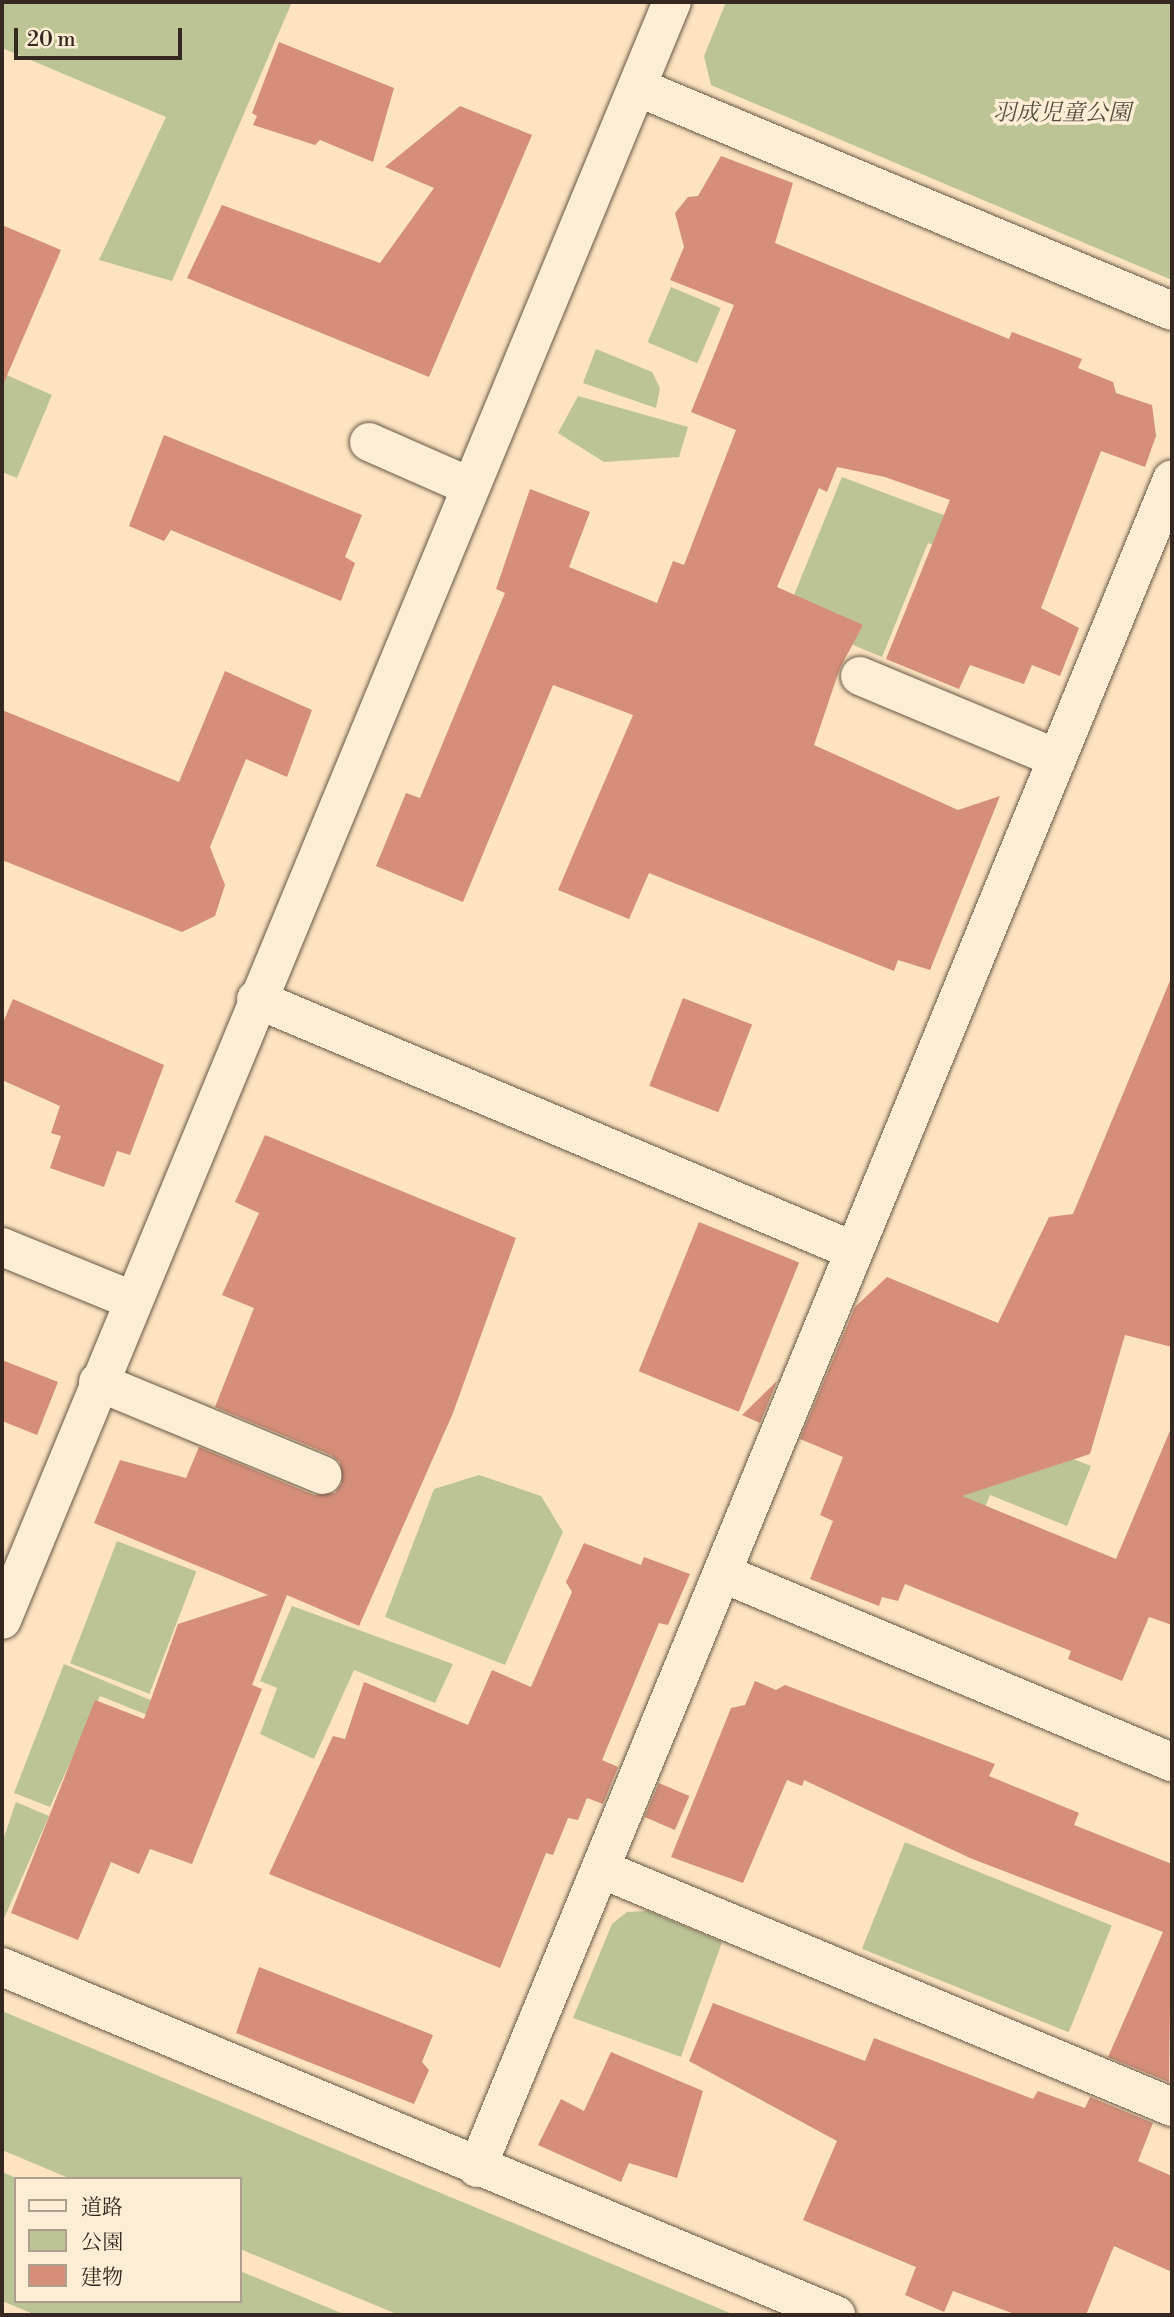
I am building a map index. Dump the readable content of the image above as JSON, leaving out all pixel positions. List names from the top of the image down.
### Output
{
  "parks": ["羽成児童公園"],
  "legend": ["道路", "公園", "建物"],
  "scale_bar": "20 m"
}
